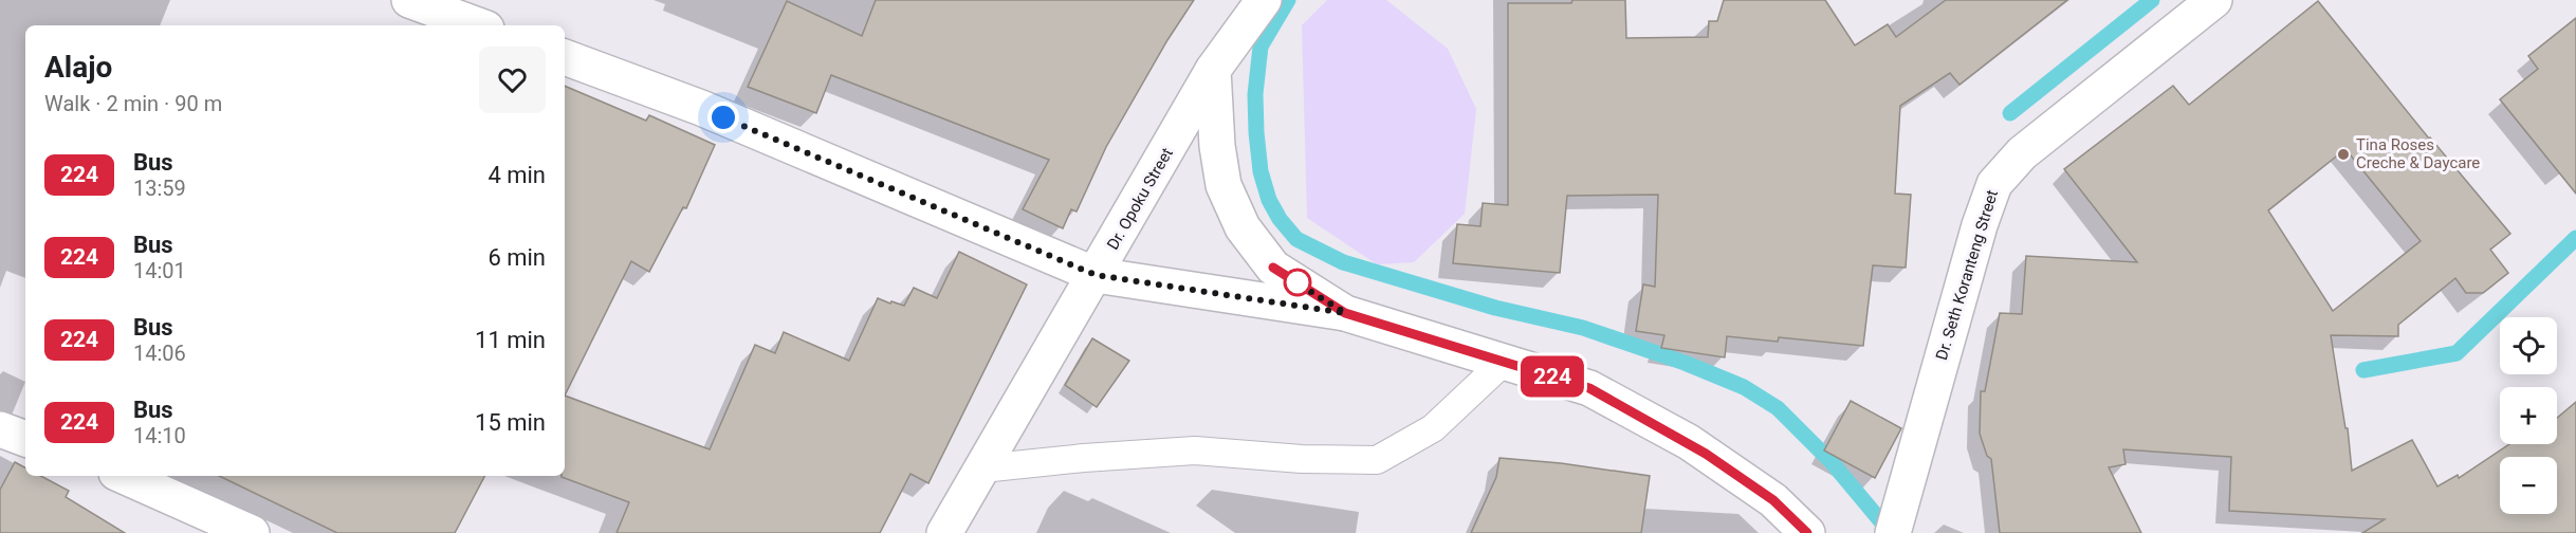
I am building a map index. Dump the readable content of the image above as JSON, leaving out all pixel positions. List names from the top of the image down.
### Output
{
  "streets": {
    "street": ["Dr. Opoku Street", "Dr. Seth Koranteng Street"]
  },
  "places": ["Tina Roses Creche & Daycare"],
  "lines": ["bus line 224"],
  "page": {
    "on_map": "224",
    "heading": ["Alajo", "Walk · 2 min · 90 m"],
    "list": [
      {
        "mark": "224",
        "name": "Bus",
        "note": "13:59",
        "value": "4 min"
      },
      {
        "mark": "224",
        "name": "Bus",
        "note": "14:01",
        "value": "6 min"
      },
      {
        "mark": "224",
        "name": "Bus",
        "note": "14:06",
        "value": "11 min"
      },
      {
        "mark": "224",
        "name": "Bus",
        "note": "14:10",
        "value": "15 min"
      }
    ],
    "map_buttons": ["+", "−"]
  }
}
